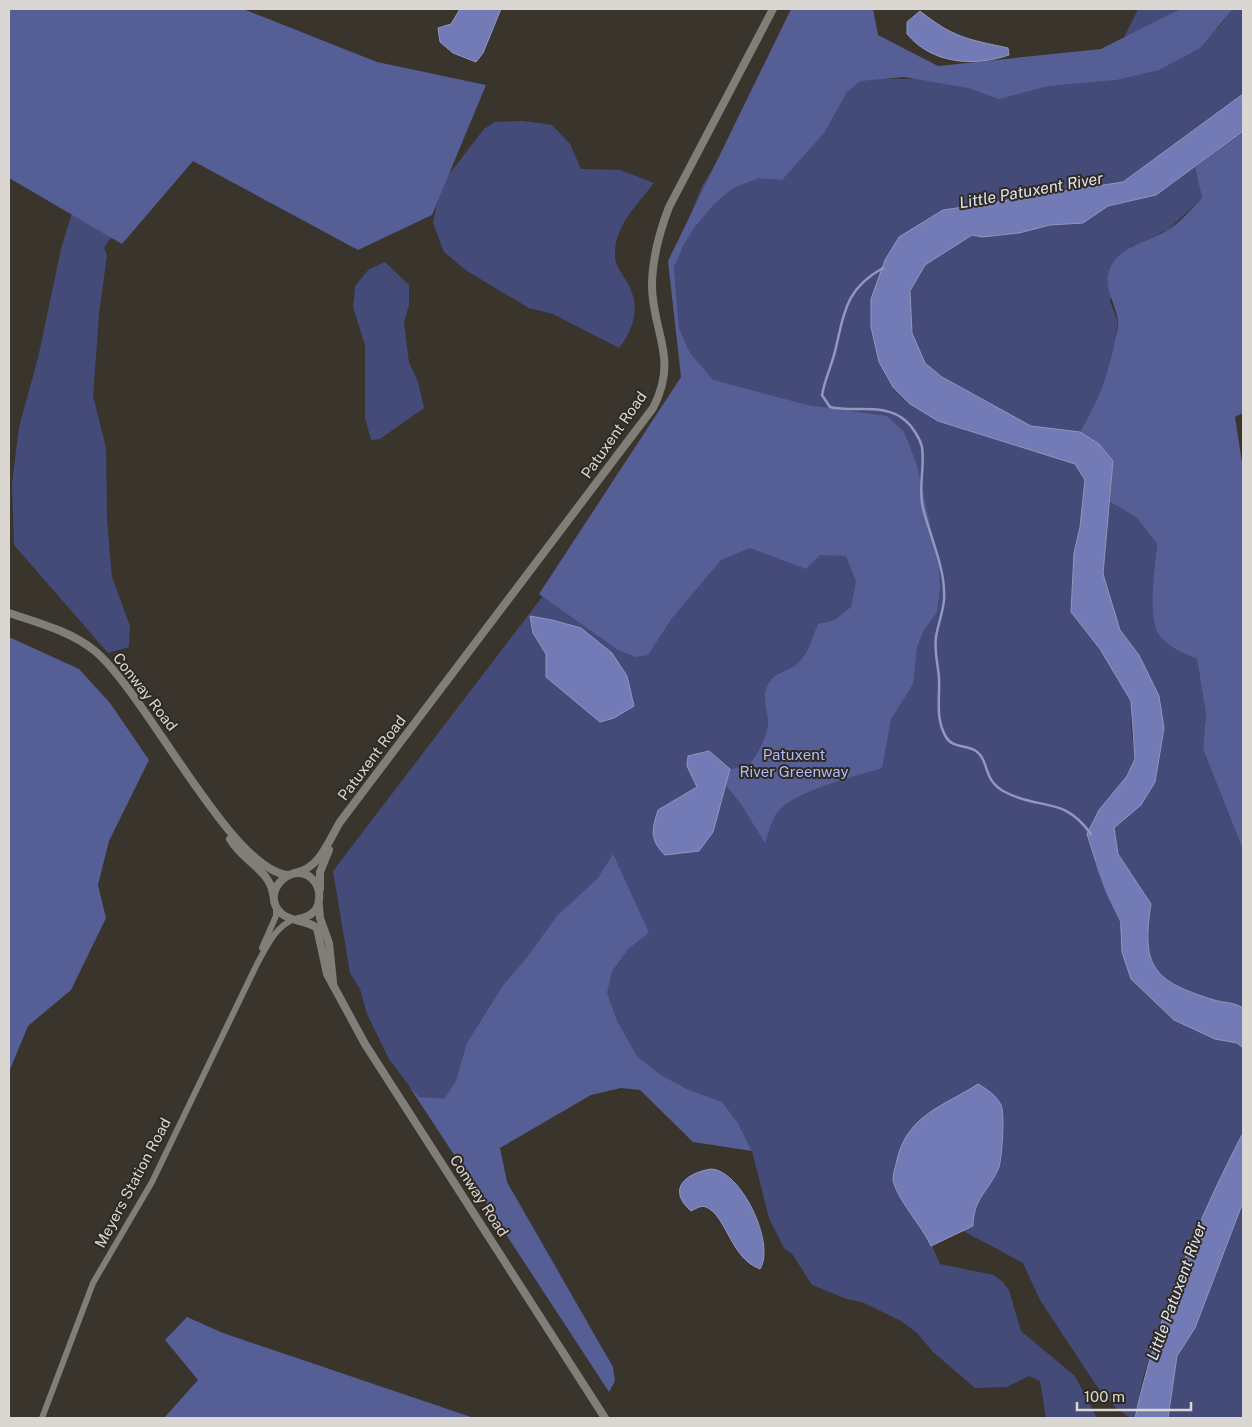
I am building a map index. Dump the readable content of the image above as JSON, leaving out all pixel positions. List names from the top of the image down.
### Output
{
  "streets": {
    "street": ["Patuxent Road", "Conway Road", "Meyers Station Road"]
  },
  "crossings": [
    ["Patuxent Road", "Conway Road"],
    ["Patuxent Road", "Meyers Station Road"],
    ["Conway Road", "Meyers Station Road"]
  ],
  "water": ["Little Patuxent River"],
  "parks": ["Patuxent River Greenway"],
  "scale_bar": "100 m"
}
